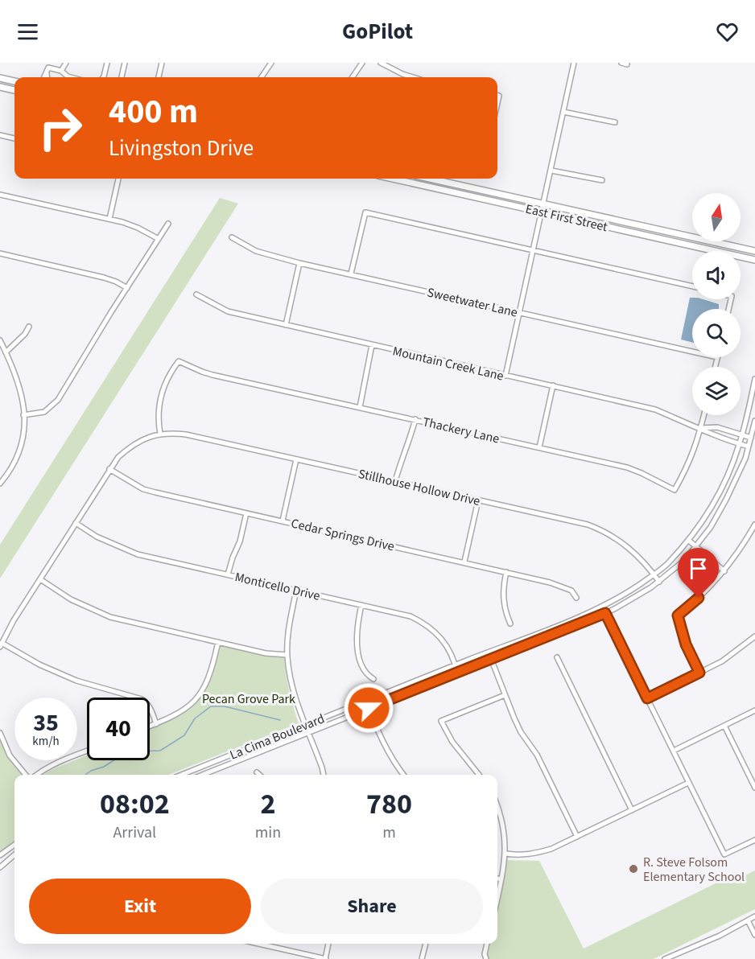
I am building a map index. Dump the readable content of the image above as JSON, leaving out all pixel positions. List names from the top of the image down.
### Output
{
  "streets": {
    "main road": ["East First Street"],
    "street": [
      "Sweetwater Lane",
      "Mountain Creek Lane",
      "Thackery Lane",
      "Stillhouse Hollow Drive",
      "Cedar Springs Drive",
      "Monticello Drive",
      "La Cima Boulevard"
    ]
  },
  "crossings": [
    ["Mountain Creek Lane", "Thackery Lane"],
    ["Mountain Creek Lane", "La Cima Boulevard"],
    ["Thackery Lane", "Stillhouse Hollow Drive"],
    ["Stillhouse Hollow Drive", "La Cima Boulevard"],
    ["Monticello Drive", "La Cima Boulevard"]
  ],
  "parks": ["Pecan Grove Park"],
  "places": ["R. Steve Folsom Elementary School"],
  "north": "top",
  "page": {
    "header": "GoPilot",
    "turn": ["400 m", "Livingston Drive"],
    "speed": "35 km/h",
    "limit": "40",
    "eta": [
      "08:02",
      "Arrival",
      "2",
      "min",
      "780",
      "m"
    ],
    "buttons": ["Exit", "Share"]
  }
}
